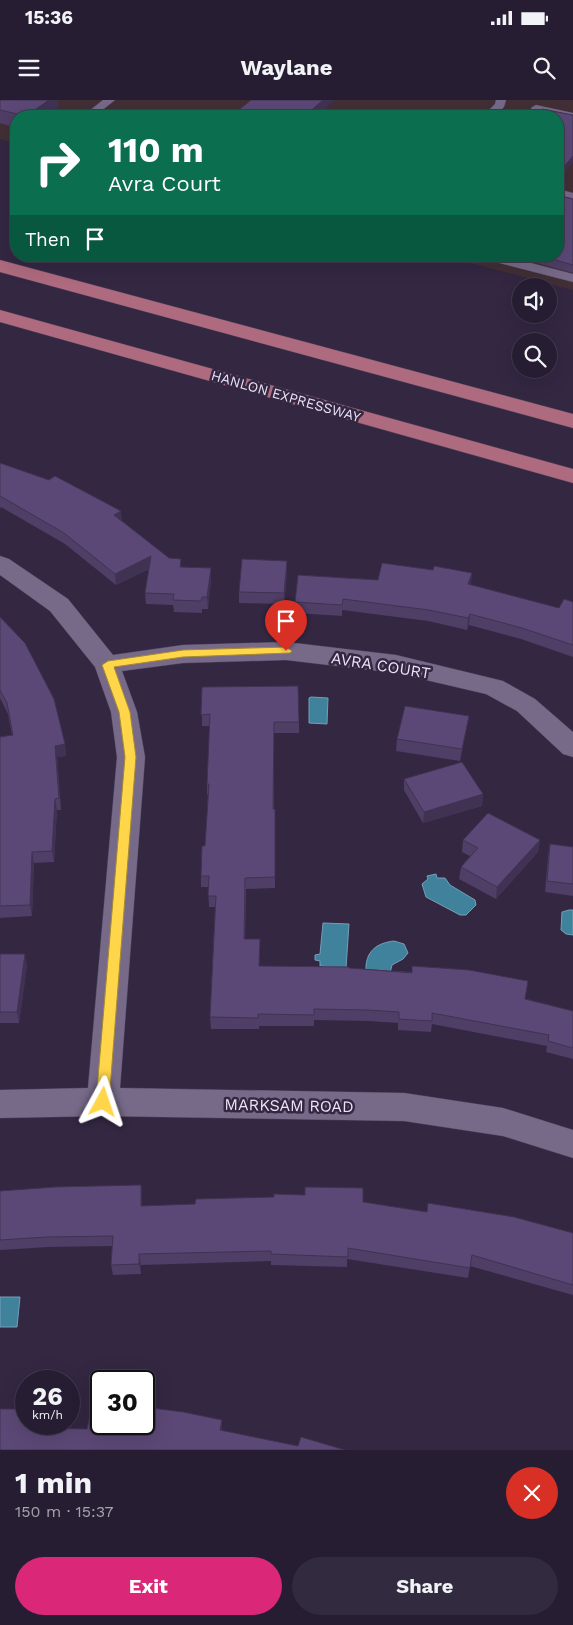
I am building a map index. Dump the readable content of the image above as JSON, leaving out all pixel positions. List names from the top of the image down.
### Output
{
  "streets": {
    "highway": ["HANLON EXPRESSWAY"],
    "street": ["AVRA COURT", "MARKSAM ROAD"]
  },
  "page": {
    "status": "15:36",
    "header": "Waylane",
    "turn": ["110 m", "Avra Court"],
    "then": "Then",
    "speed": "26 km/h",
    "limit": "30",
    "heading": ["1 min", "150 m · 15:37"],
    "buttons": ["Exit", "Share"]
  }
}
